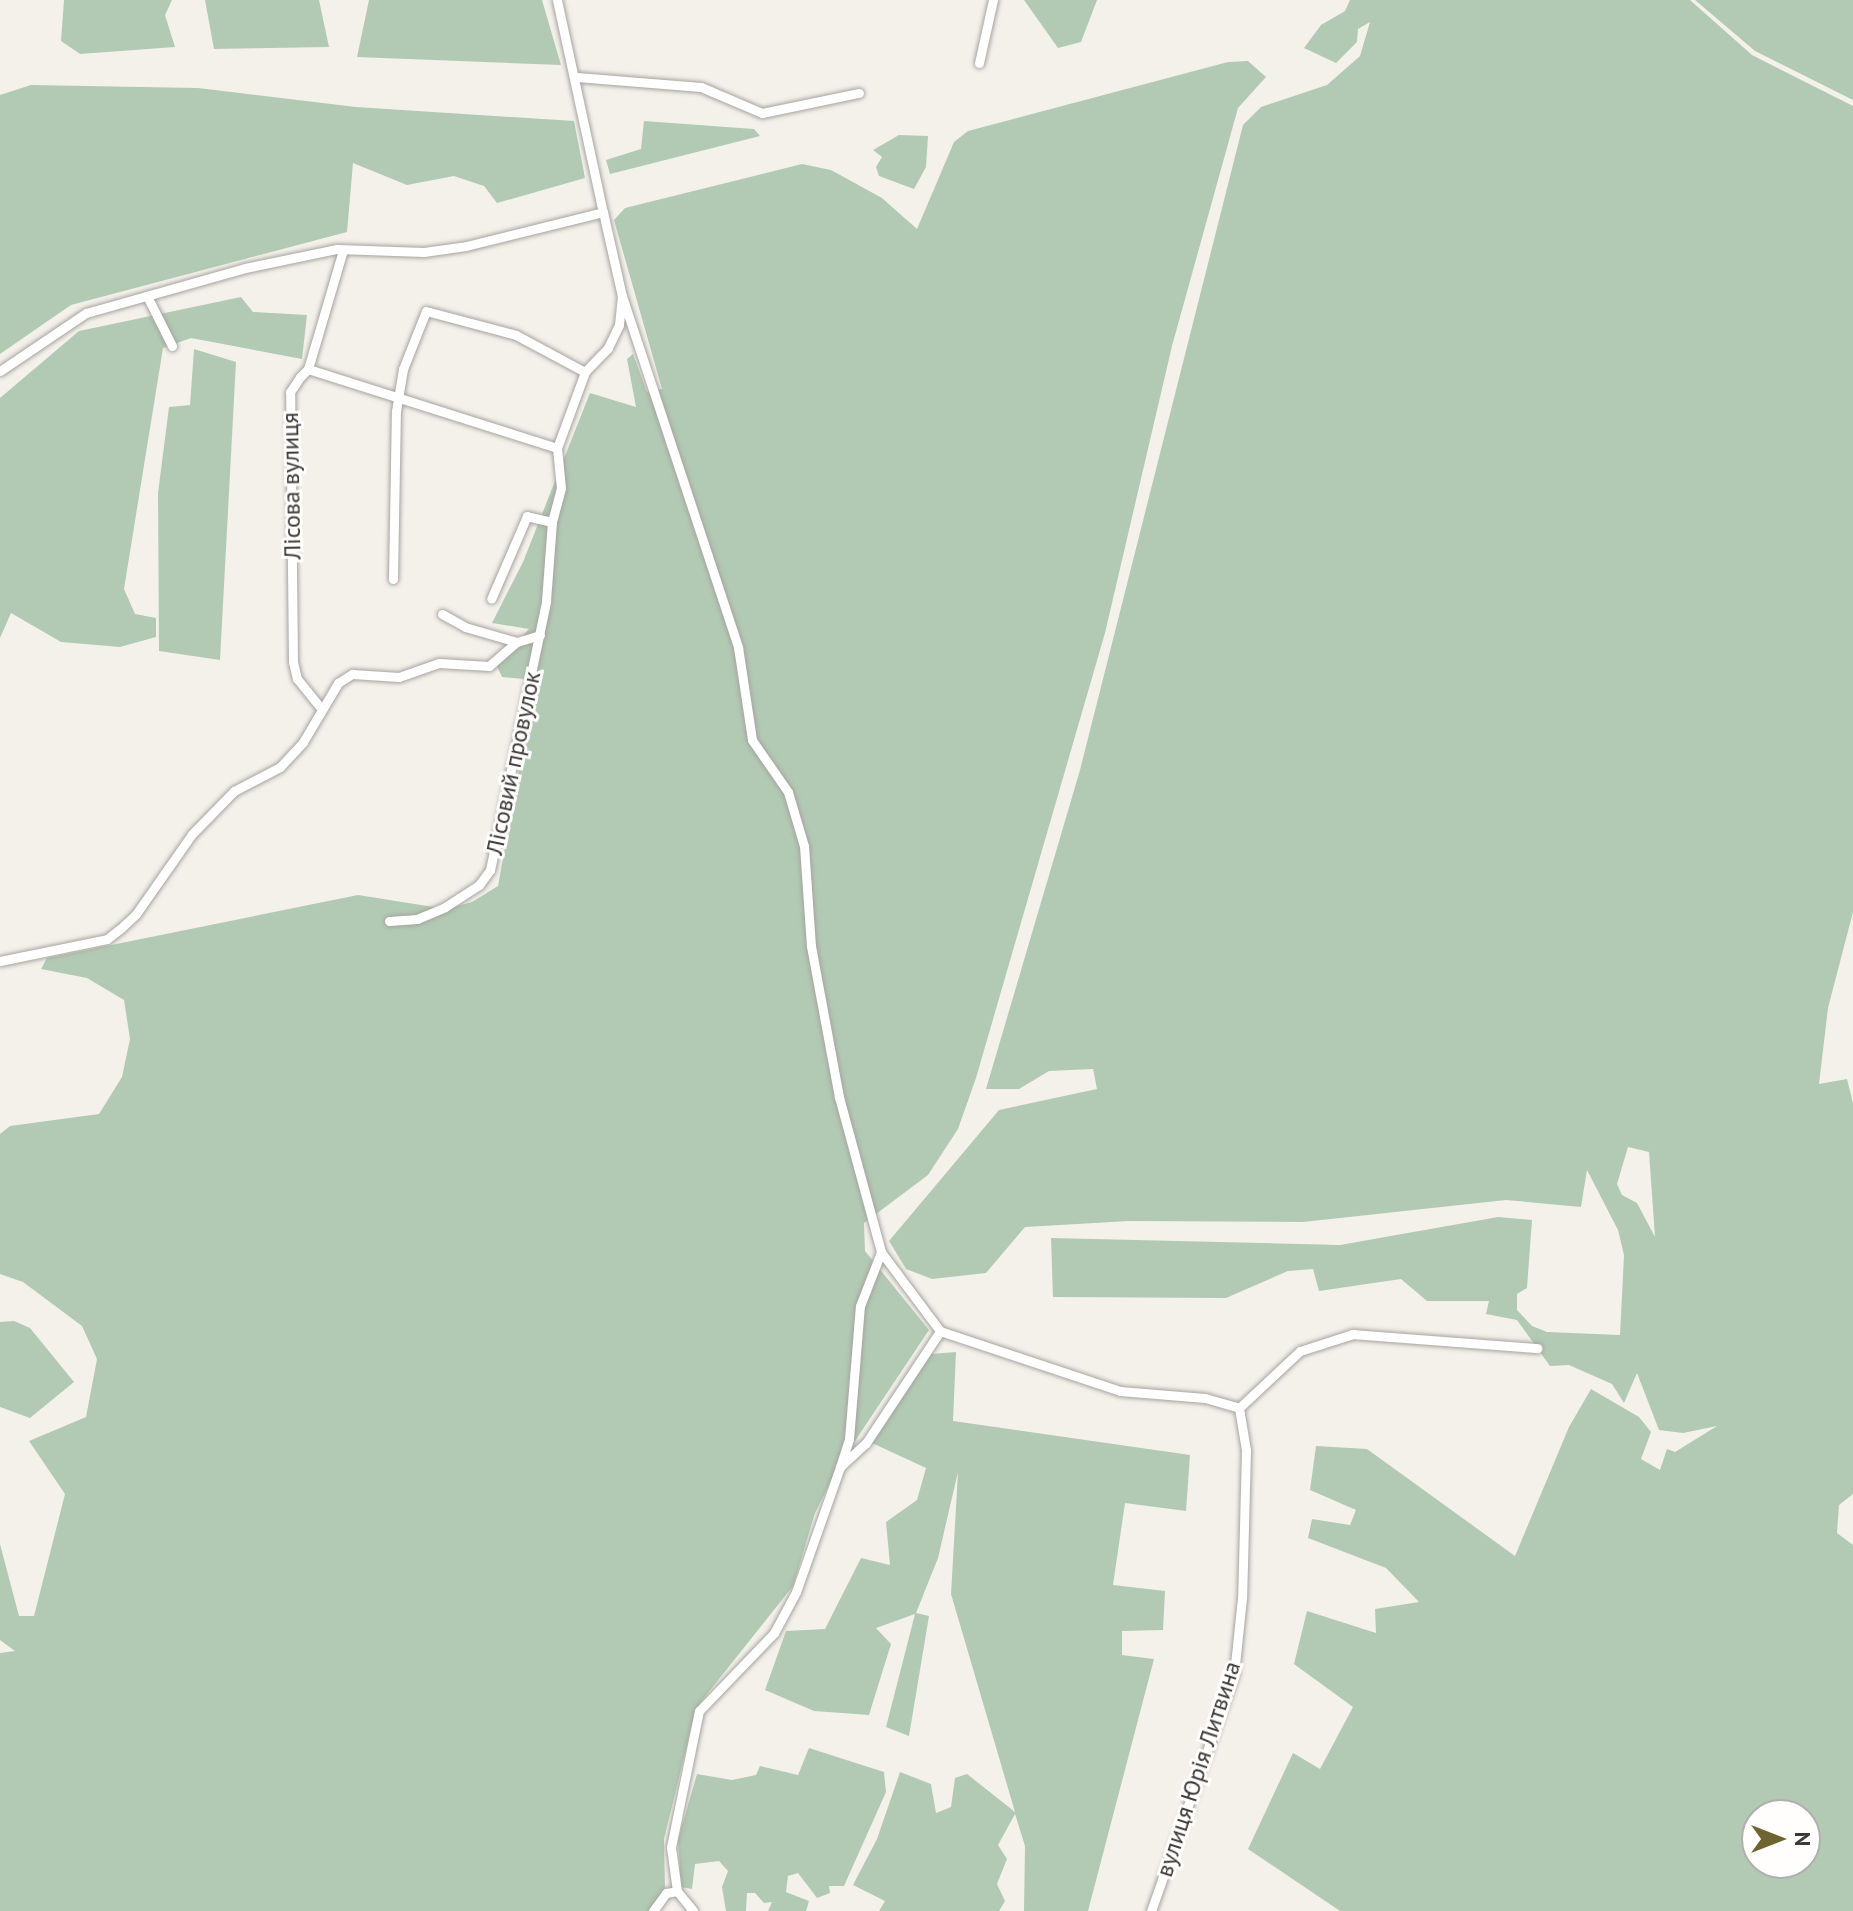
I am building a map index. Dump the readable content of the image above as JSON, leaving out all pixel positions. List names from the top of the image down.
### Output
{
  "streets": {
    "street": ["Лісова вулиця", "Лісовий провулок", "вулиця Юрія Литвина"]
  },
  "crossings": [
    ["Лісова вулиця", "Лісовий провулок"]
  ],
  "north": "right"
}
